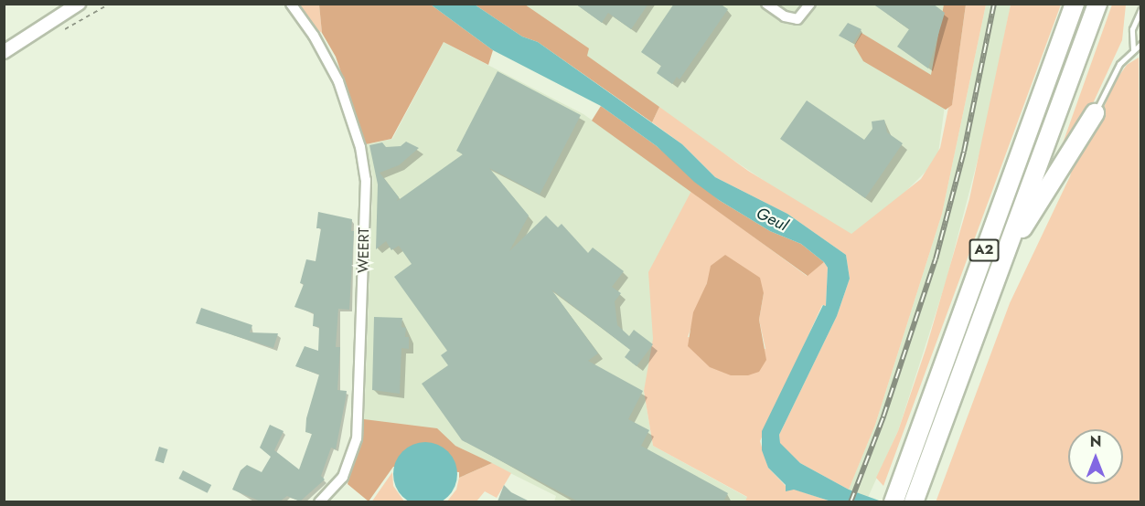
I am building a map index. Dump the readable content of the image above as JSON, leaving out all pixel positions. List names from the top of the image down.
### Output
{
  "streets": {
    "highway": ["A2"],
    "street": ["WEERT"]
  },
  "water": ["Geul"],
  "north": "top"
}
